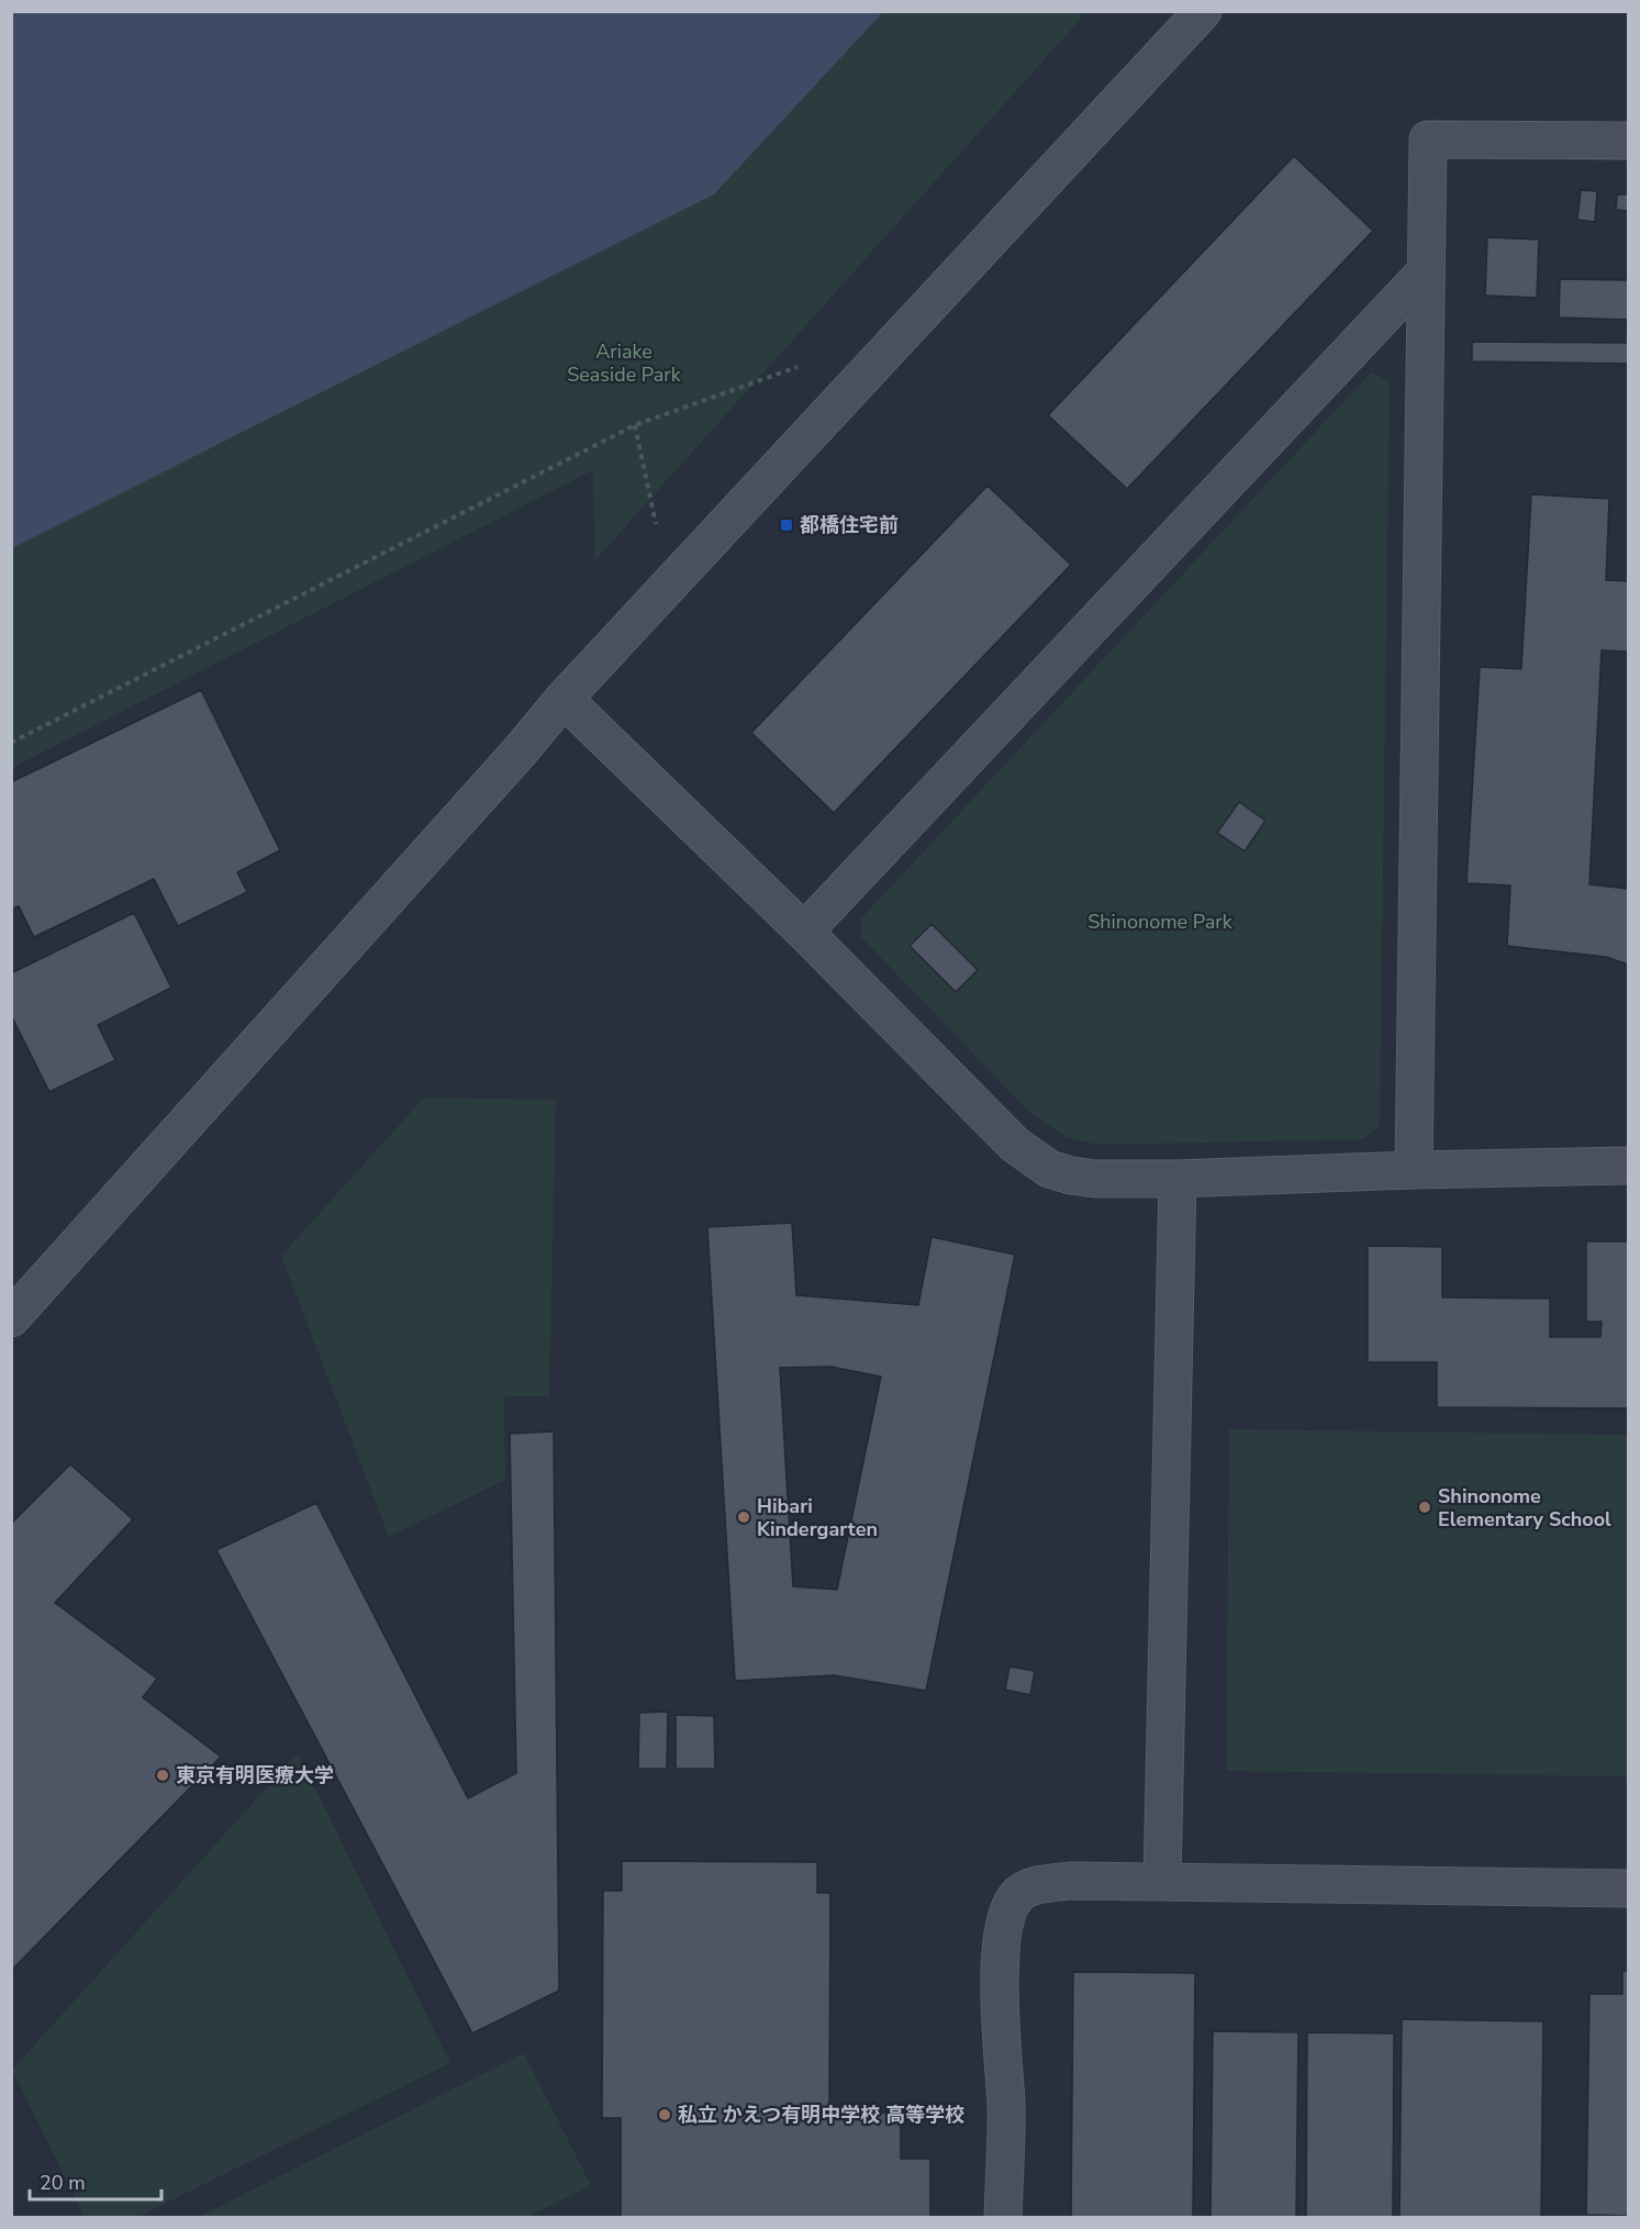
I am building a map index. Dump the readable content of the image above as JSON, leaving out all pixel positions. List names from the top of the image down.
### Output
{
  "parks": ["Ariake Seaside Park", "Shinonome Park"],
  "places": {
    "transit": ["都橋住宅前"],
    "other": [
      "Shinonome Elementary School",
      "Hibari Kindergarten",
      "東京有明医療大学",
      "私立 かえつ有明中学校 高等学校"
    ]
  },
  "scale_bar": "20 m"
}
